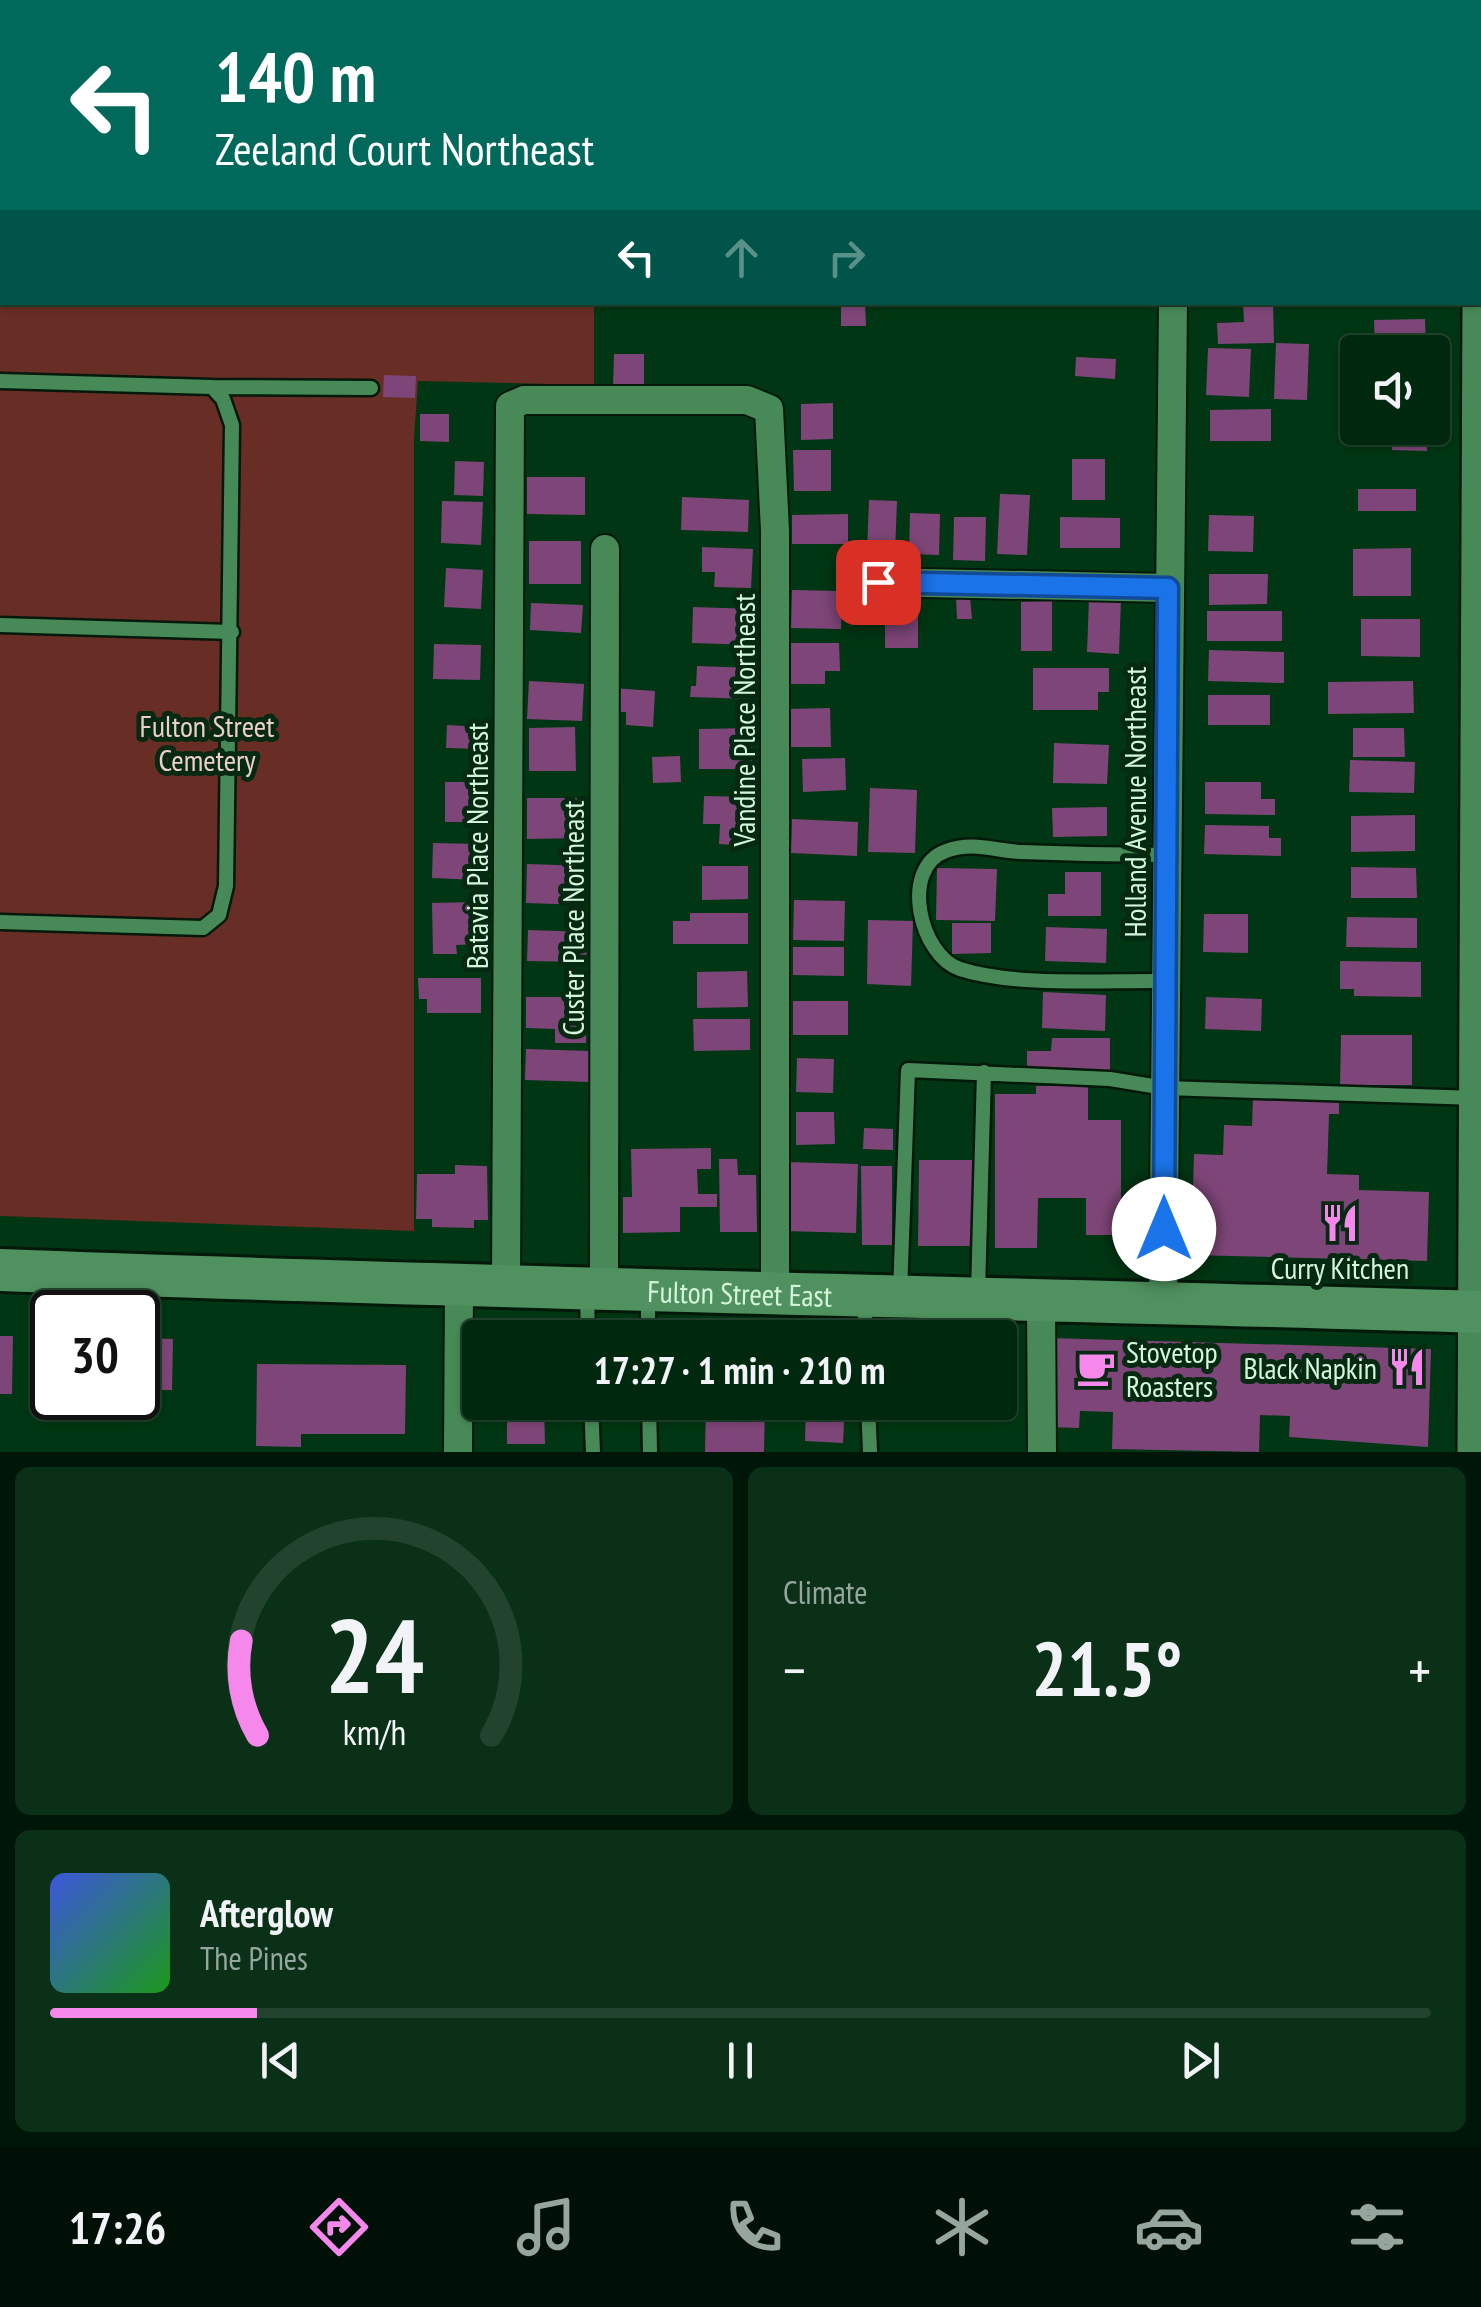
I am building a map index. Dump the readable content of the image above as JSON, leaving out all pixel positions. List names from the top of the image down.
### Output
{
  "streets": {
    "main road": ["Fulton Street East"],
    "street": [
      "Vandine Place Northeast",
      "Holland Avenue Northeast",
      "Batavia Place Northeast",
      "Custer Place Northeast"
    ]
  },
  "crossings": [
    ["Vandine Place Northeast", "Batavia Place Northeast"],
    ["Vandine Place Northeast", "Fulton Street East"],
    ["Holland Avenue Northeast", "Fulton Street East"],
    ["Batavia Place Northeast", "Fulton Street East"],
    ["Custer Place Northeast", "Fulton Street East"]
  ],
  "parks": ["Fulton Street Cemetery"],
  "places": {
    "restaurant": ["Curry Kitchen", "Black Napkin"],
    "cafe": ["Stovetop Roasters"]
  },
  "page": {
    "turn": ["140 m", "Zeeland Court Northeast"],
    "limit": "30",
    "trip": "17:27 · 1 min · 210 m",
    "tile": "Climate",
    "heat": ["−", "21.5°", "+"],
    "song": ["Afterglow", "The Pines"],
    "tabs": "17:26",
    "gauge": ["24", "km/h"]
  }
}
